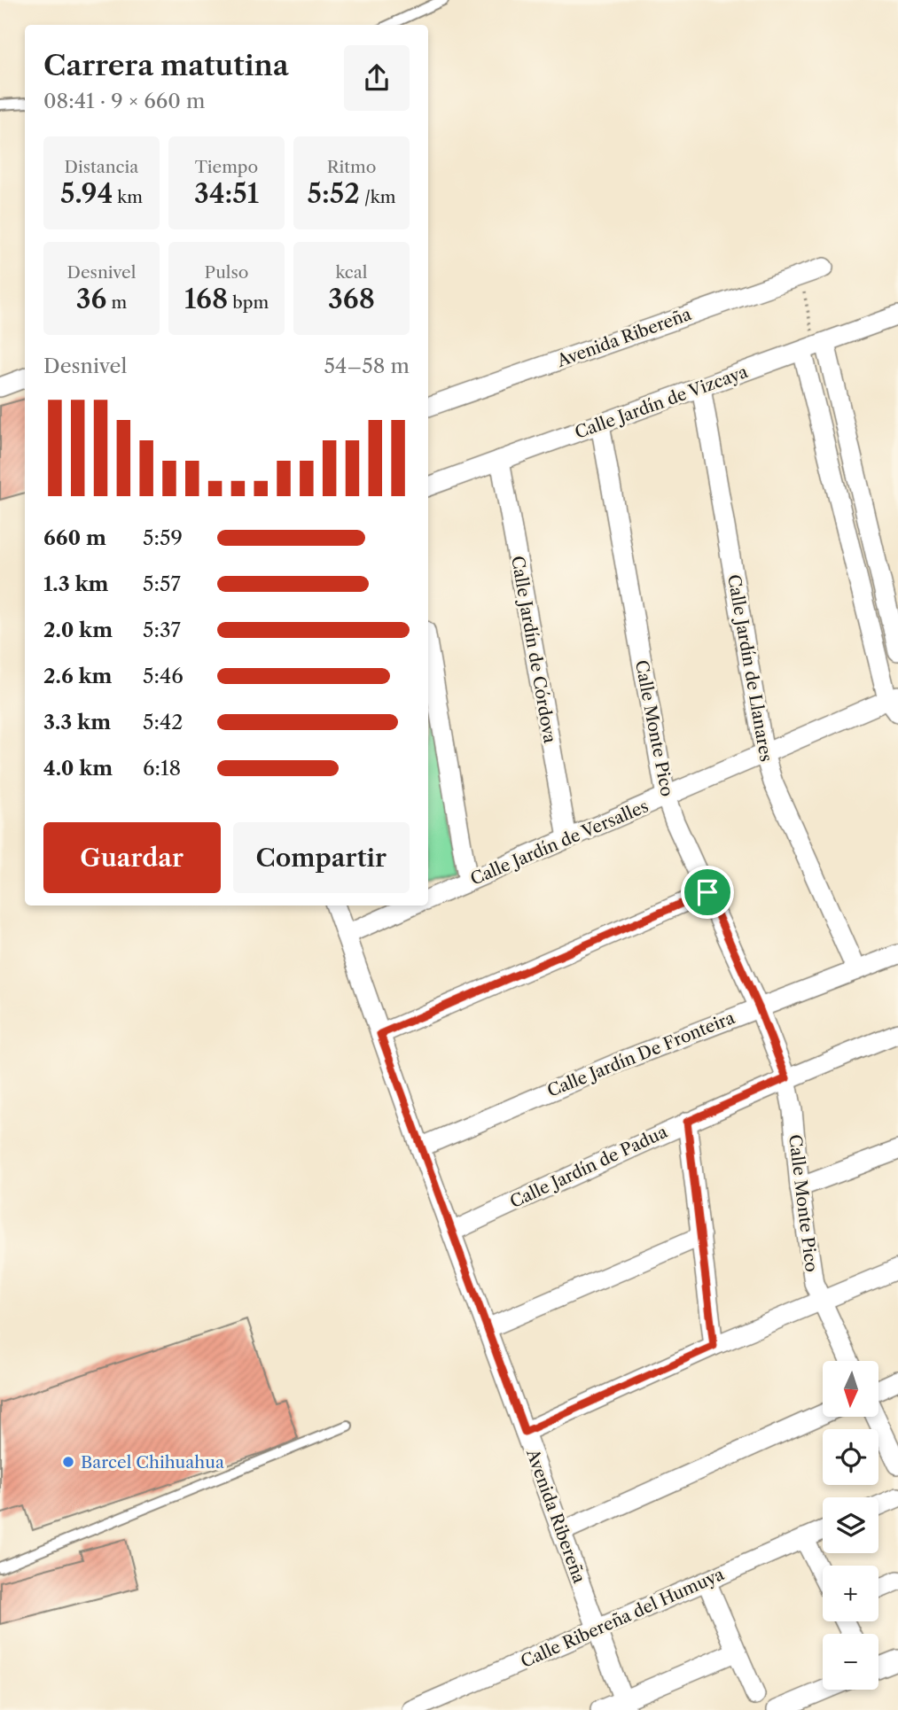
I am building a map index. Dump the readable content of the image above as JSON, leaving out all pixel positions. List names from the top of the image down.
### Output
{
  "streets": {
    "street": [
      "Avenida Ribereña",
      "Calle Jardín de Vizcaya",
      "Calle Jardín de Córdova",
      "Calle Jardín de Llanares",
      "Calle Monte Pico",
      "Calle Jardín de Versalles",
      "Calle Jardín De Fronteira",
      "Calle Jardín de Padua",
      "Calle Ribereña del Humuya"
    ]
  },
  "crossings": [
    ["Avenida Ribereña", "Calle Jardín De Fronteira"],
    ["Avenida Ribereña", "Calle Jardín de Padua"],
    ["Avenida Ribereña", "Calle Ribereña del Humuya"],
    ["Calle Jardín de Vizcaya", "Calle Jardín de Córdova"],
    ["Calle Jardín de Vizcaya", "Calle Jardín de Llanares"],
    ["Calle Jardín de Vizcaya", "Calle Monte Pico"],
    ["Calle Jardín de Córdova", "Calle Jardín de Versalles"],
    ["Calle Jardín de Llanares", "Calle Jardín de Versalles"],
    ["Calle Jardín de Llanares", "Calle Jardín De Fronteira"],
    ["Calle Monte Pico", "Calle Jardín de Versalles"],
    ["Calle Monte Pico", "Calle Jardín De Fronteira"],
    ["Calle Monte Pico", "Calle Jardín de Padua"]
  ],
  "places": ["Barcel Chihuahua"],
  "north": "bottom",
  "page": {
    "heading": ["Carrera matutina", "08:41 · 9 × 660 m"],
    "stats": [
      ["Distancia", "5.94 km"],
      ["Tiempo", "34:51"],
      ["Ritmo", "5:52 /km"],
      ["Desnivel", "36 m"],
      ["Pulso", "168 bpm"],
      ["kcal", "368"]
    ],
    "chart": ["Desnivel", "54–58 m"],
    "list": [
      {
        "name": "660 m",
        "note": "5:59"
      },
      {
        "name": "1.3 km",
        "note": "5:57"
      },
      {
        "name": "2.0 km",
        "note": "5:37"
      },
      {
        "name": "2.6 km",
        "note": "5:46"
      },
      {
        "name": "3.3 km",
        "note": "5:42"
      },
      {
        "name": "4.0 km",
        "note": "6:18"
      }
    ],
    "buttons": ["Guardar", "Compartir"],
    "map_buttons": ["+", "−"]
  }
}
